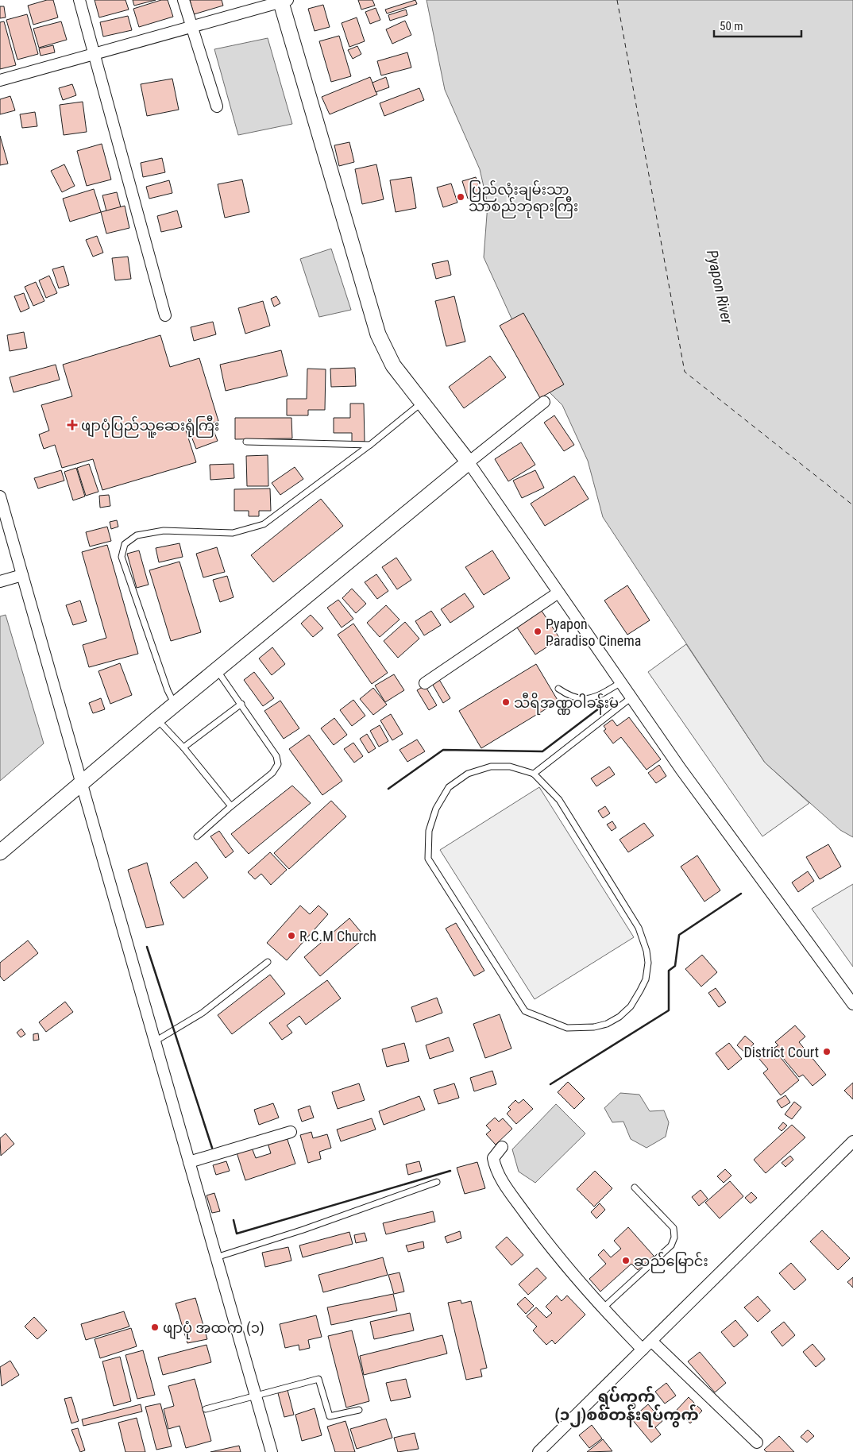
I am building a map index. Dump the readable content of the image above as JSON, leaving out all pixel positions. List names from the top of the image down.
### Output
{
  "districts": ["ရပ်ကွက် (၁၂)စစ်တန်းရပ်ကွက်"],
  "water": ["Pyapon River"],
  "places": {
    "other": [
      "ပြည်လုံးချမ်းသာ သာစည်ဘုရားကြီး",
      "Pyapon Paradiso Cinema",
      "သီရိအဏ္ဏဝါခန်းမ",
      "R.C.M Church",
      "District Court",
      "ဆည်မြောင်း",
      "ဖျာပုံ အထက (၁)"
    ],
    "health": ["ဖျာပုံပြည်သူ့ဆေးရုံကြီး"]
  },
  "scale_bar": "50 m"
}
